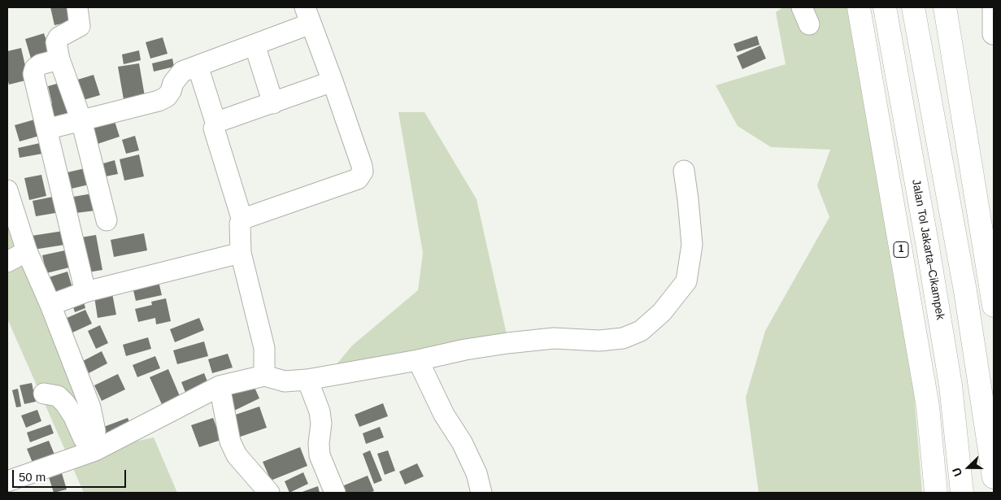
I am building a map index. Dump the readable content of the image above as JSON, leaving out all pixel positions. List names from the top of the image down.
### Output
{
  "streets": {
    "highway": ["1", "Jalan Tol Jakarta–Cikampek"]
  },
  "scale_bar": "50 m",
  "north": "left"
}
